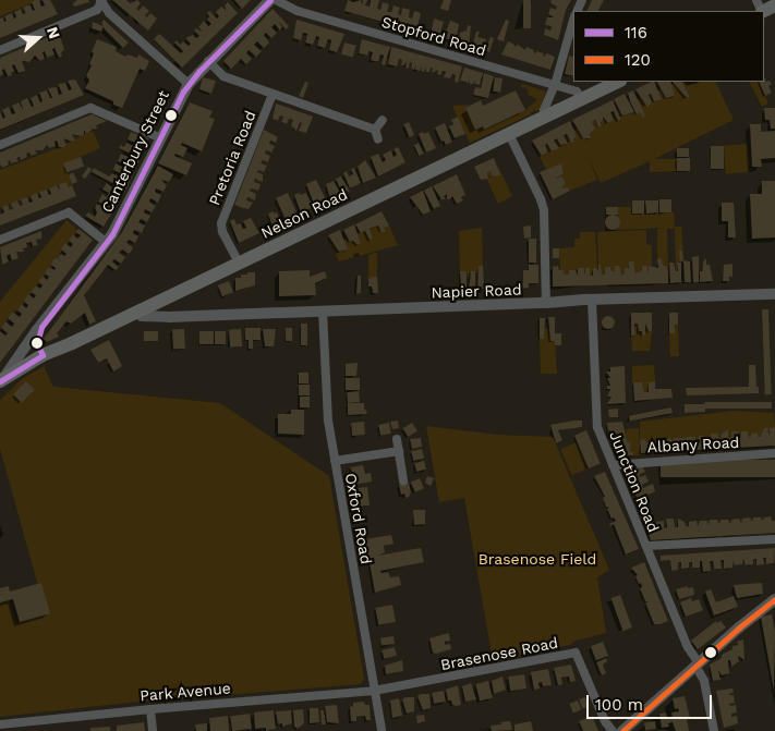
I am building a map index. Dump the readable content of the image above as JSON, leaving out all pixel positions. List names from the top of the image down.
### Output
{
  "streets": {
    "main road": ["Nelson Road"],
    "street": [
      "Stopford Road",
      "Canterbury Street",
      "Pretoria Road",
      "Napier Road",
      "Albany Road",
      "Junction Road",
      "Oxford Road",
      "Brasenose Road",
      "Park Avenue"
    ]
  },
  "crossings": [
    ["Stopford Road", "Nelson Road"],
    ["Canterbury Street", "Nelson Road"],
    ["Pretoria Road", "Nelson Road"],
    ["Nelson Road", "Napier Road"],
    ["Napier Road", "Junction Road"],
    ["Napier Road", "Oxford Road"],
    ["Albany Road", "Junction Road"],
    ["Oxford Road", "Brasenose Road"],
    ["Oxford Road", "Park Avenue"],
    ["Brasenose Road", "Park Avenue"]
  ],
  "parks": ["Brasenose Field"],
  "lines": ["transit line 116", "transit line 120"],
  "legend": ["116", "120"],
  "scale_bar": "100 m",
  "north": "right"
}
